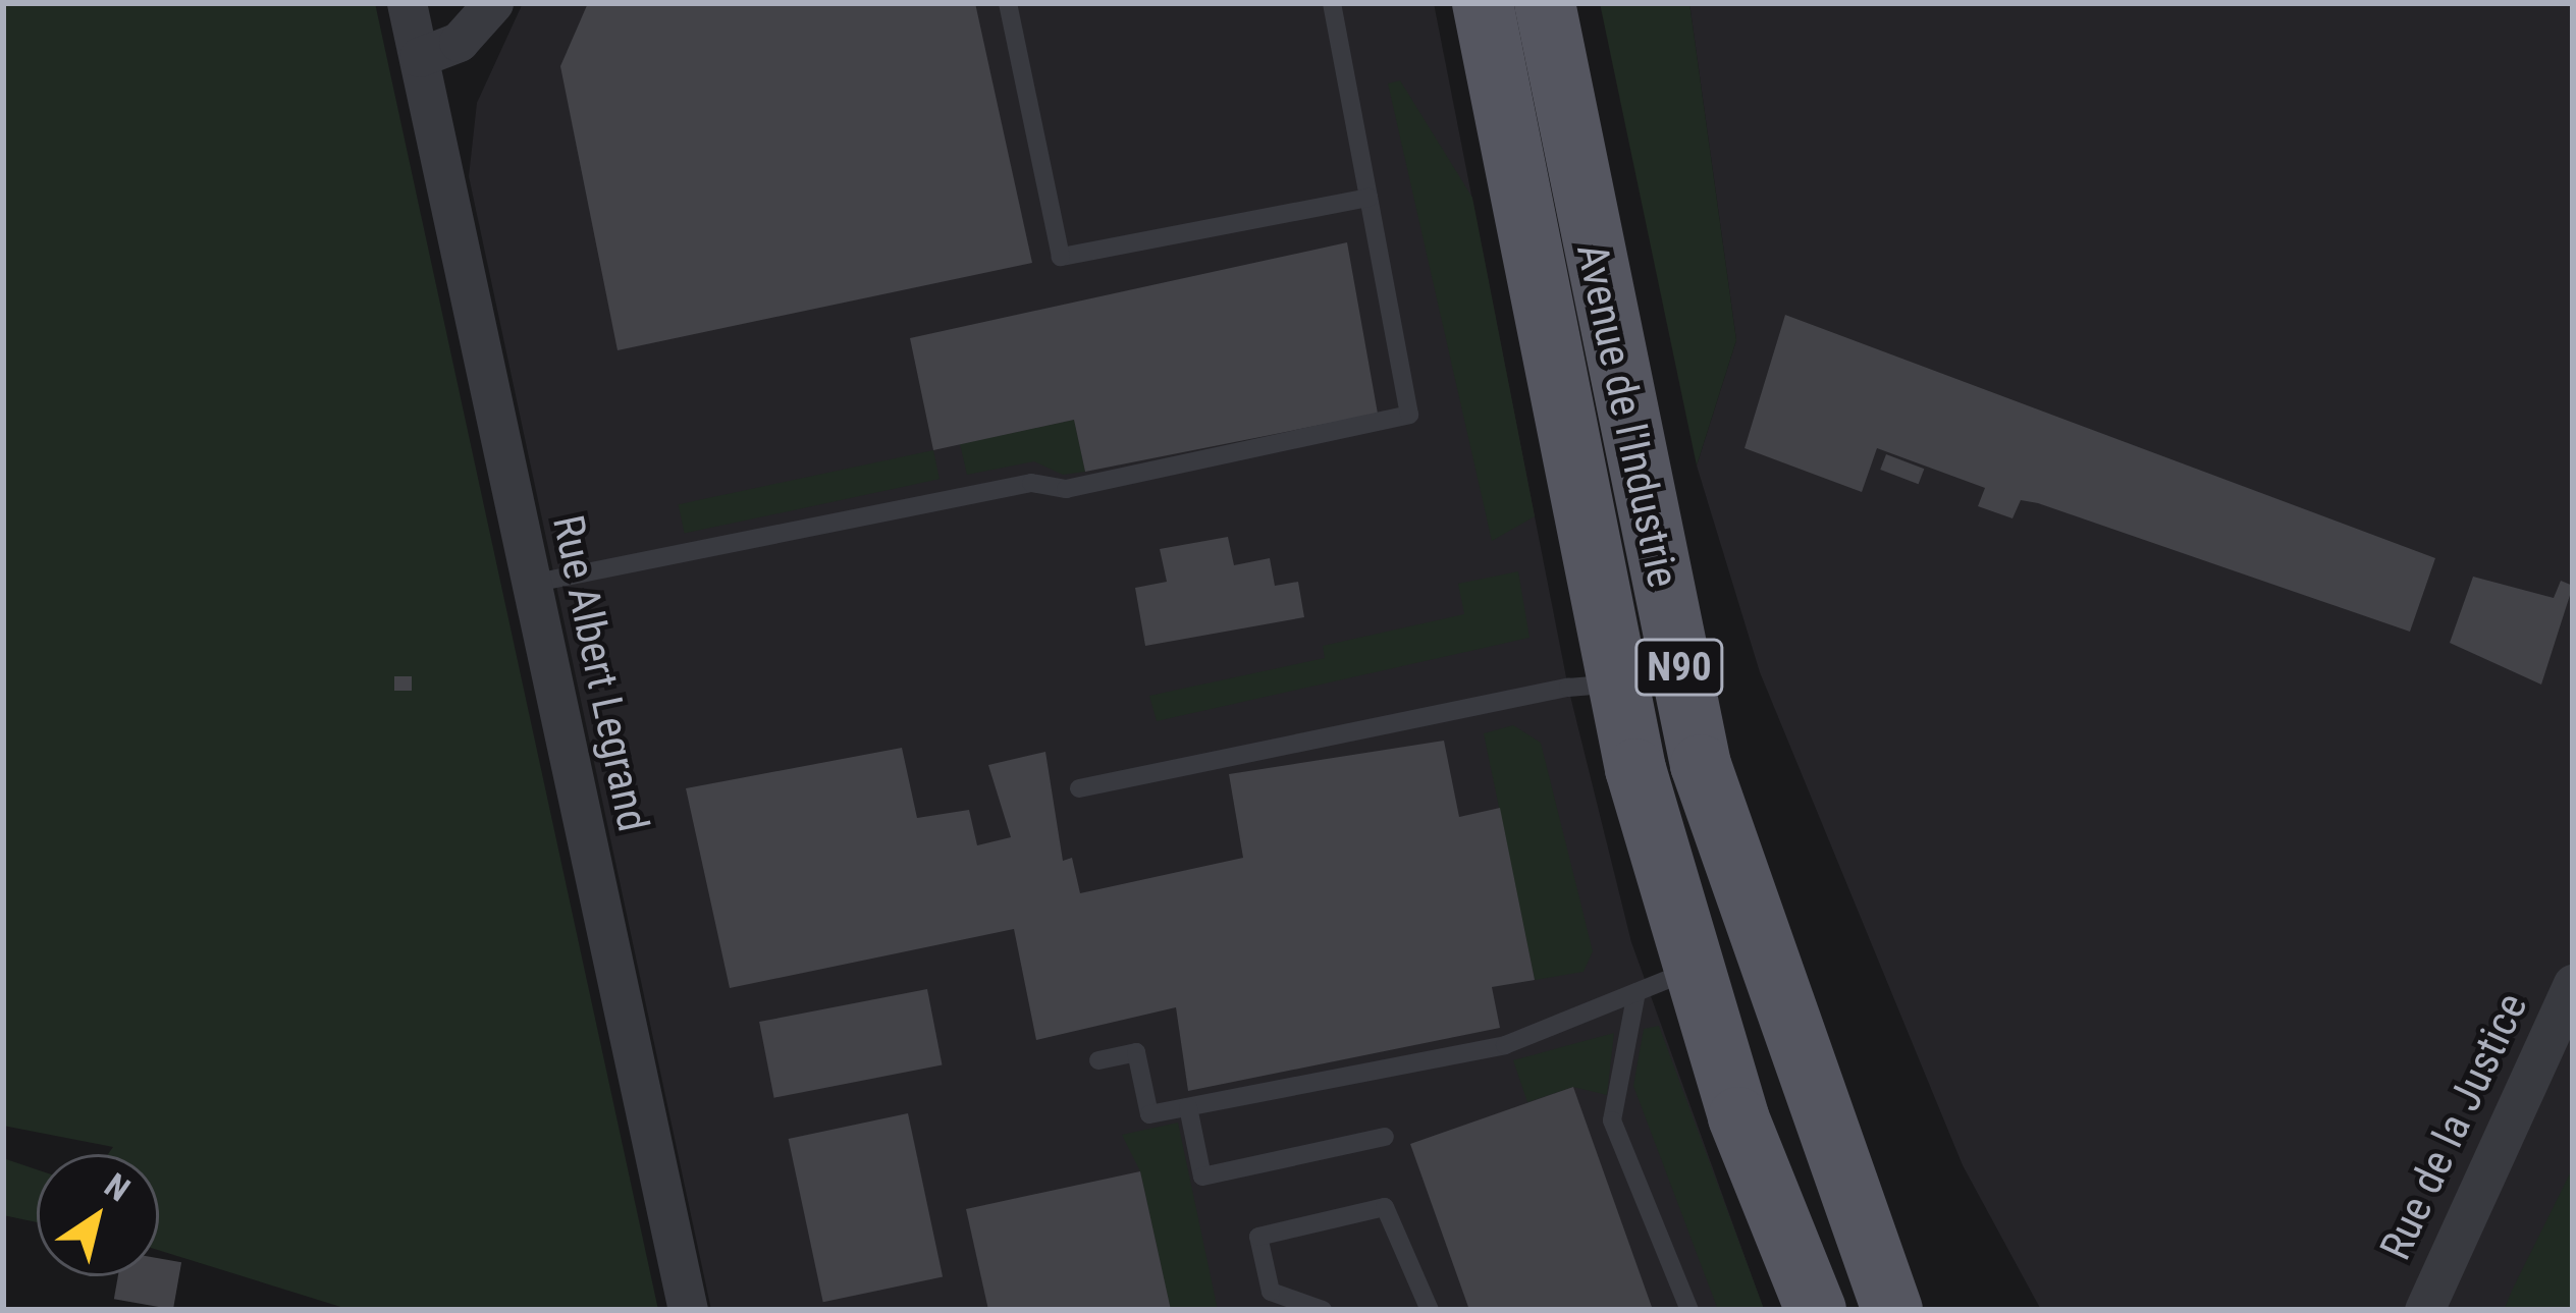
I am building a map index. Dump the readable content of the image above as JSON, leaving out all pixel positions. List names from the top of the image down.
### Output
{
  "streets": {
    "main road": ["Avenue de l'Industrie", "N90"],
    "street": ["Rue Albert Legrand", "Rue de la Justice"]
  },
  "north": "top right"
}
